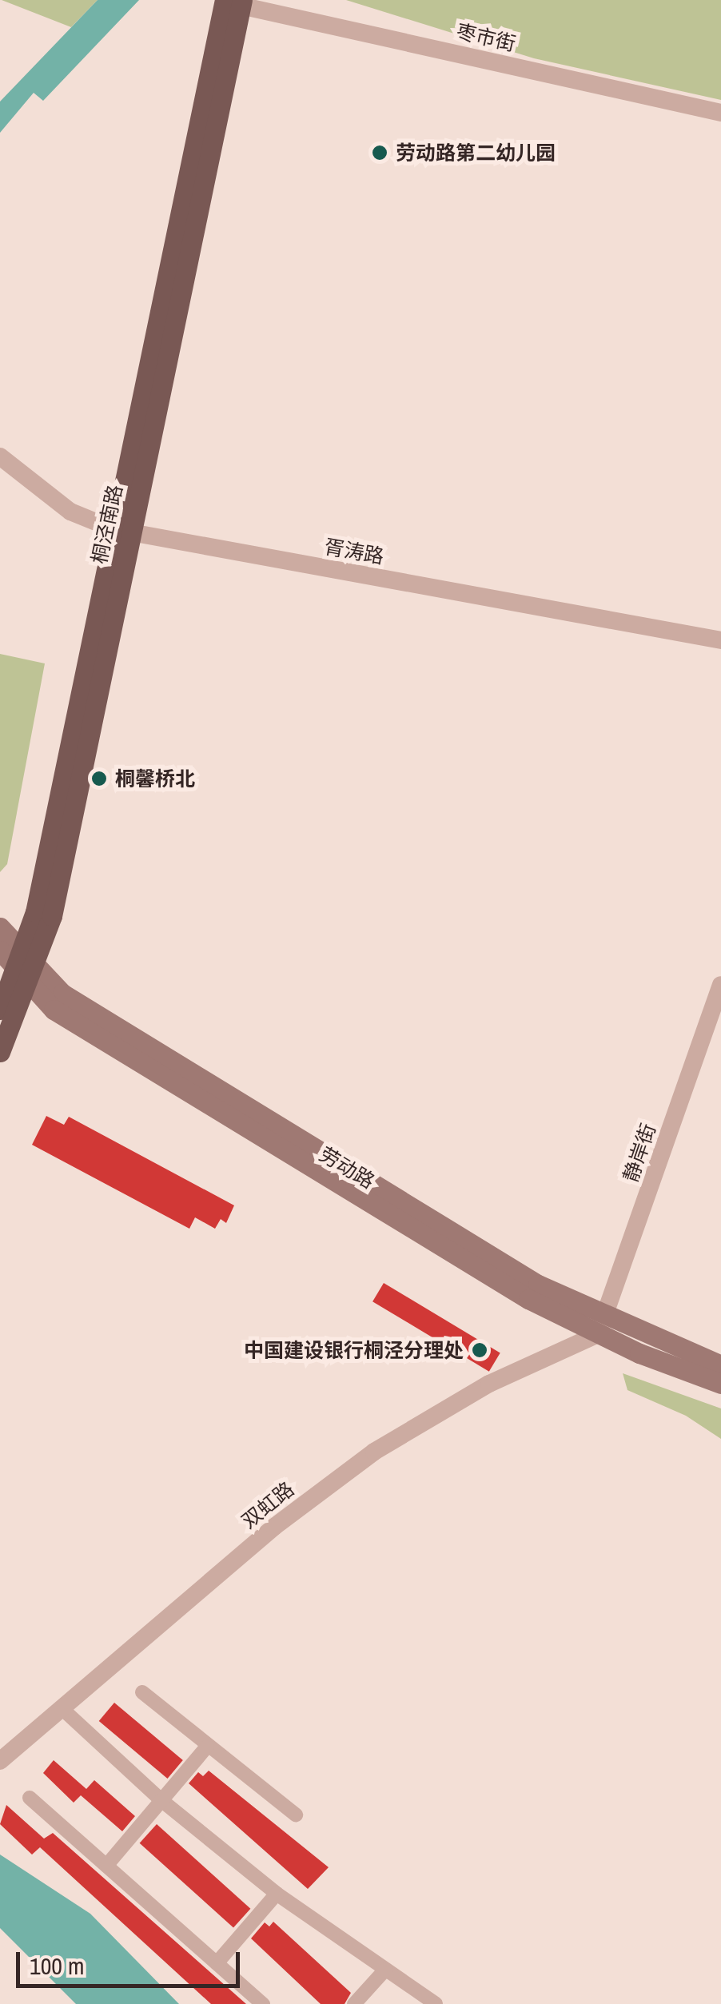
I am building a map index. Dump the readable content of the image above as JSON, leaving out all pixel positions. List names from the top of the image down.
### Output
{
  "streets": {
    "main road": ["桐泾南路", "劳动路"],
    "street": [
      "枣市街",
      "胥涛路",
      "静岸街",
      "双虹路"
    ]
  },
  "crossings": [
    ["枣市街", "桐泾南路"],
    ["桐泾南路", "胥涛路"],
    ["桐泾南路", "劳动路"],
    ["静岸街", "劳动路"],
    ["静岸街", "双虹路"],
    ["劳动路", "双虹路"]
  ],
  "places": ["劳动路第二幼儿园", "桐馨桥北", "中国建设银行桐泾分理处"],
  "scale_bar": "100 m"
}
